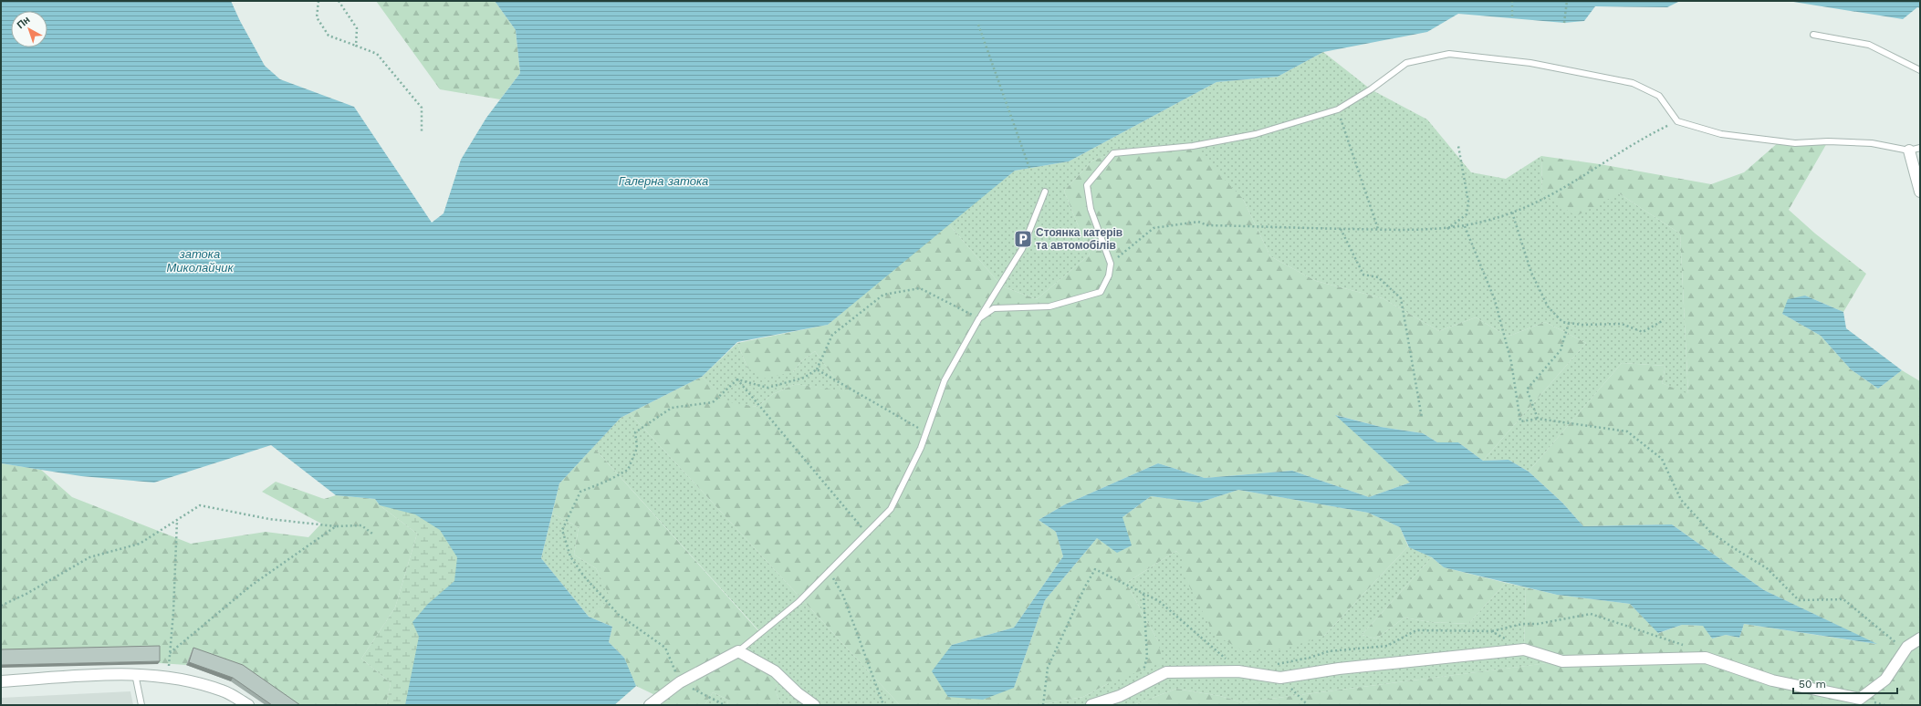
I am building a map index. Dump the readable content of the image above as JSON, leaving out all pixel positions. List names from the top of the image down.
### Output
{
  "water": ["Галерна затока", "затока Миколайчик"],
  "places": {
    "parking": ["Стоянка катерів та автомобілів"]
  },
  "scale_bar": "50 m",
  "north": "top left"
}
